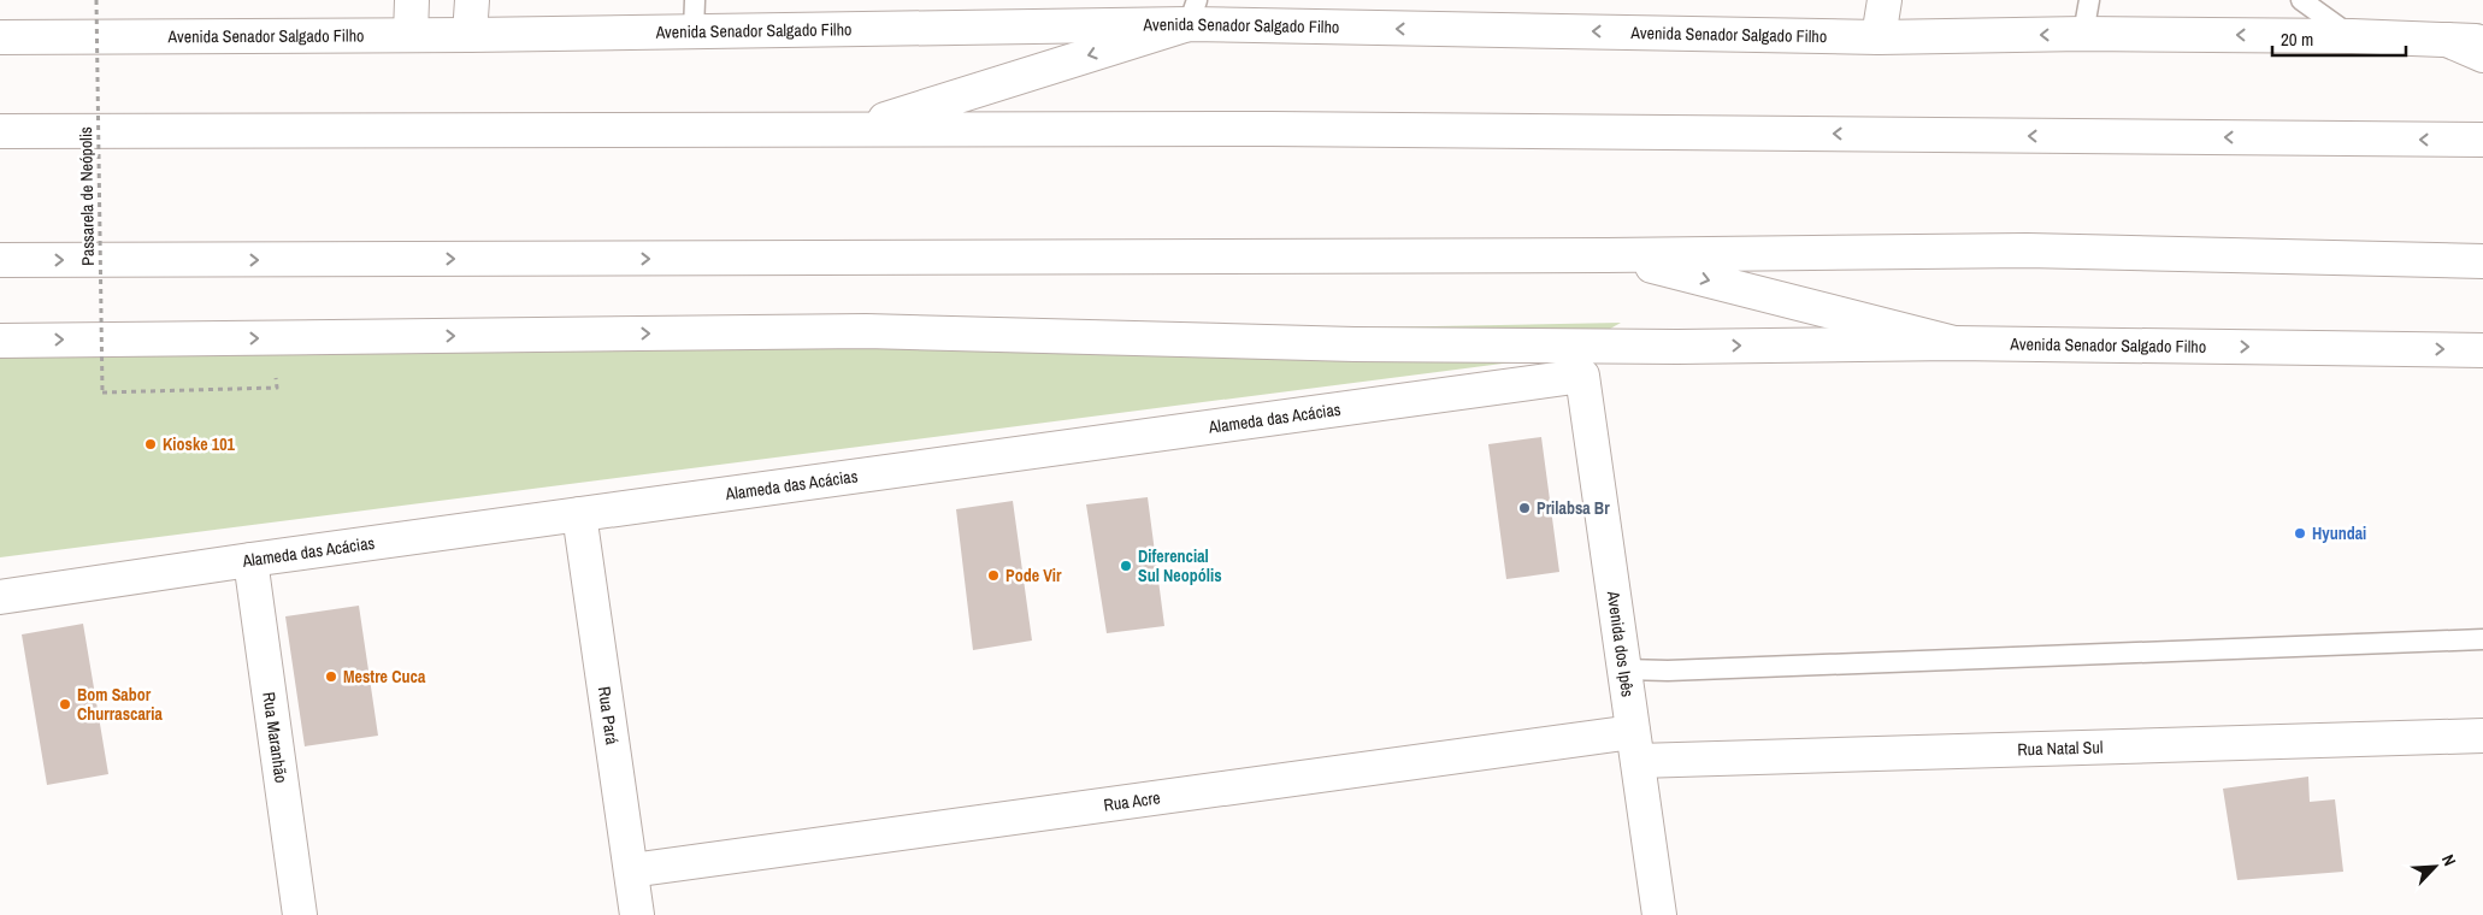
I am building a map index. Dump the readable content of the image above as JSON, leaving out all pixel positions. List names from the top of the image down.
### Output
{
  "streets": {
    "main road": [
      "Avenida Senador Salgado Filho",
      "Alameda das Acácias",
      "Avenida dos Ipês",
      "Rua Pará",
      "Rua Maranhão",
      "Rua Natal Sul",
      "Rua Acre"
    ],
    "path": ["Passarela de Neópolis"]
  },
  "crossings": [
    ["Alameda das Acácias", "Avenida dos Ipês"],
    ["Alameda das Acácias", "Rua Pará"],
    ["Alameda das Acácias", "Rua Maranhão"],
    ["Avenida dos Ipês", "Rua Natal Sul"],
    ["Avenida dos Ipês", "Rua Acre"],
    ["Rua Pará", "Rua Acre"],
    ["Rua Natal Sul", "Rua Acre"]
  ],
  "places": [
    "Kioske 101",
    "Prilabsa Br",
    "Hyundai",
    "Diferencial Sul Neopólis",
    "Pode Vir",
    "Mestre Cuca",
    "Bom Sabor Churrascaria"
  ],
  "scale_bar": "20 m",
  "north": "top right"
}
